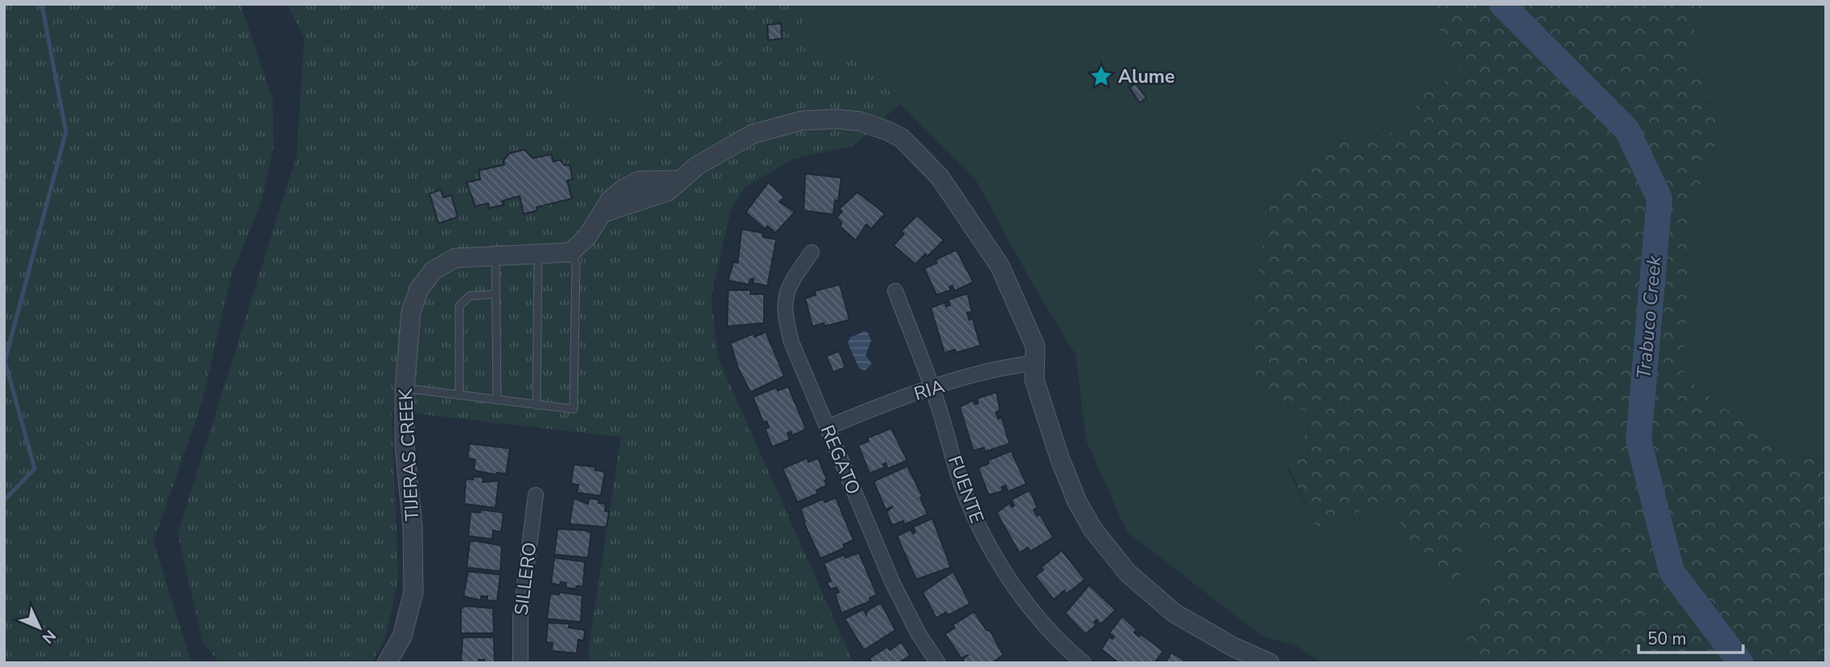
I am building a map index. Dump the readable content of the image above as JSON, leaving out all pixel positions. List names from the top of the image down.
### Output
{
  "streets": {
    "street": [
      "RIA",
      "TIJERAS CREEK",
      "REGATO",
      "FUENTE",
      "SILLERO"
    ]
  },
  "crossings": [
    ["RIA", "REGATO"],
    ["RIA", "FUENTE"]
  ],
  "water": ["Trabuco Creek"],
  "places": {
    "place": ["Alume"]
  },
  "scale_bar": "50 m",
  "north": "bottom right"
}
